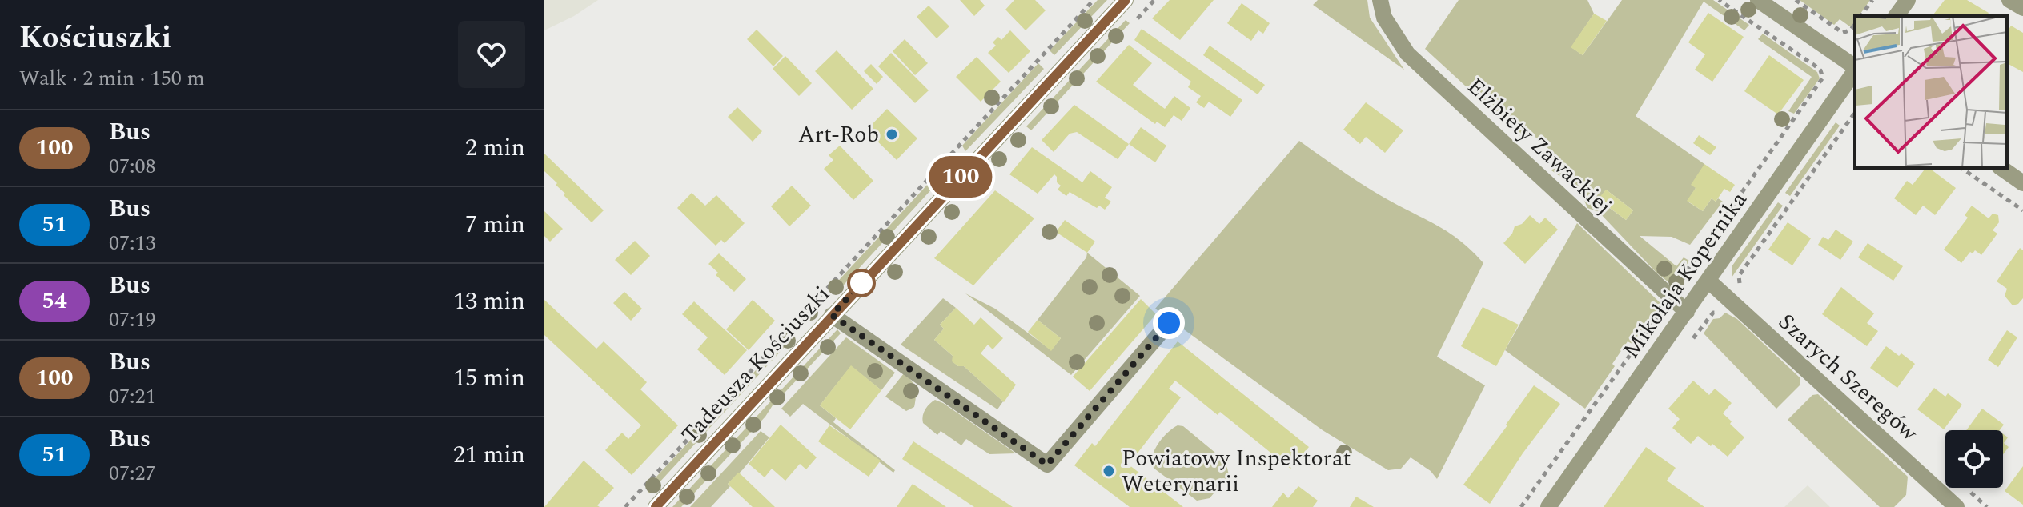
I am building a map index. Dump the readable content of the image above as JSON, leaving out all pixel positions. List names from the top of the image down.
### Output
{
  "streets": {
    "street": [
      "Elżbiety Zawackiej",
      "Mikołaja Kopernika",
      "Tadeusza Kościuszki",
      "Szarych Szeregów"
    ]
  },
  "crossings": [
    ["Elżbiety Zawackiej", "Mikołaja Kopernika"],
    ["Mikołaja Kopernika", "Szarych Szeregów"]
  ],
  "places": ["Art-Rob", "Powiatowy Inspektorat Weterynarii"],
  "lines": ["bus line 100"],
  "page": {
    "heading": ["Kościuszki", "Walk · 2 min · 150 m"],
    "on_map": "100",
    "list": [
      {
        "mark": "100",
        "name": "Bus",
        "note": "07:08",
        "value": "2 min"
      },
      {
        "mark": "51",
        "name": "Bus",
        "note": "07:13",
        "value": "7 min"
      },
      {
        "mark": "54",
        "name": "Bus",
        "note": "07:19",
        "value": "13 min"
      },
      {
        "mark": "100",
        "name": "Bus",
        "note": "07:21",
        "value": "15 min"
      },
      {
        "mark": "51",
        "name": "Bus",
        "note": "07:27",
        "value": "21 min"
      }
    ]
  }
}
